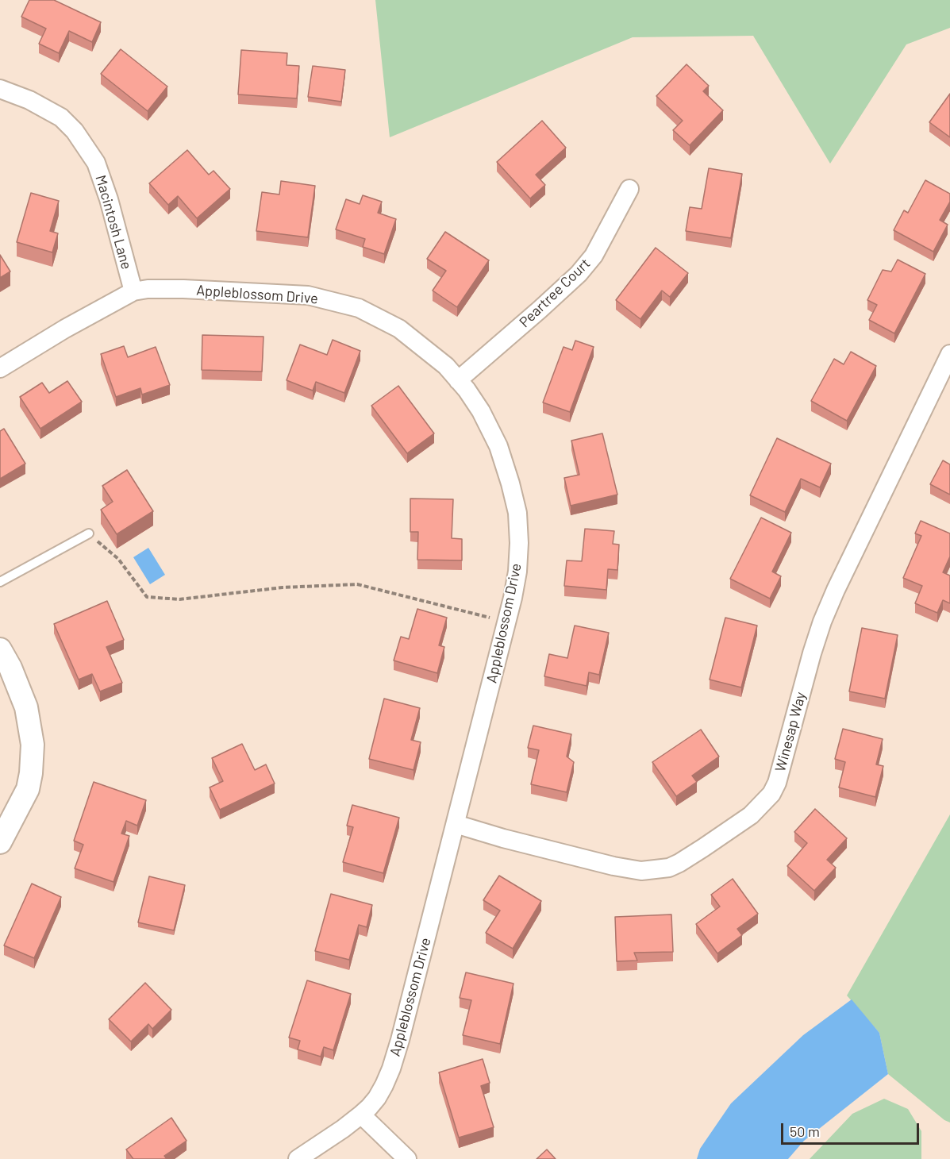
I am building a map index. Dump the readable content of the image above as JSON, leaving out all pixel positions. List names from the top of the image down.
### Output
{
  "streets": {
    "street": [
      "Macintosh Lane",
      "Peartree Court",
      "Appleblossom Drive",
      "Winesap Way"
    ]
  },
  "crossings": [
    ["Macintosh Lane", "Appleblossom Drive"],
    ["Peartree Court", "Appleblossom Drive"],
    ["Appleblossom Drive", "Winesap Way"]
  ],
  "scale_bar": "50 m"
}
